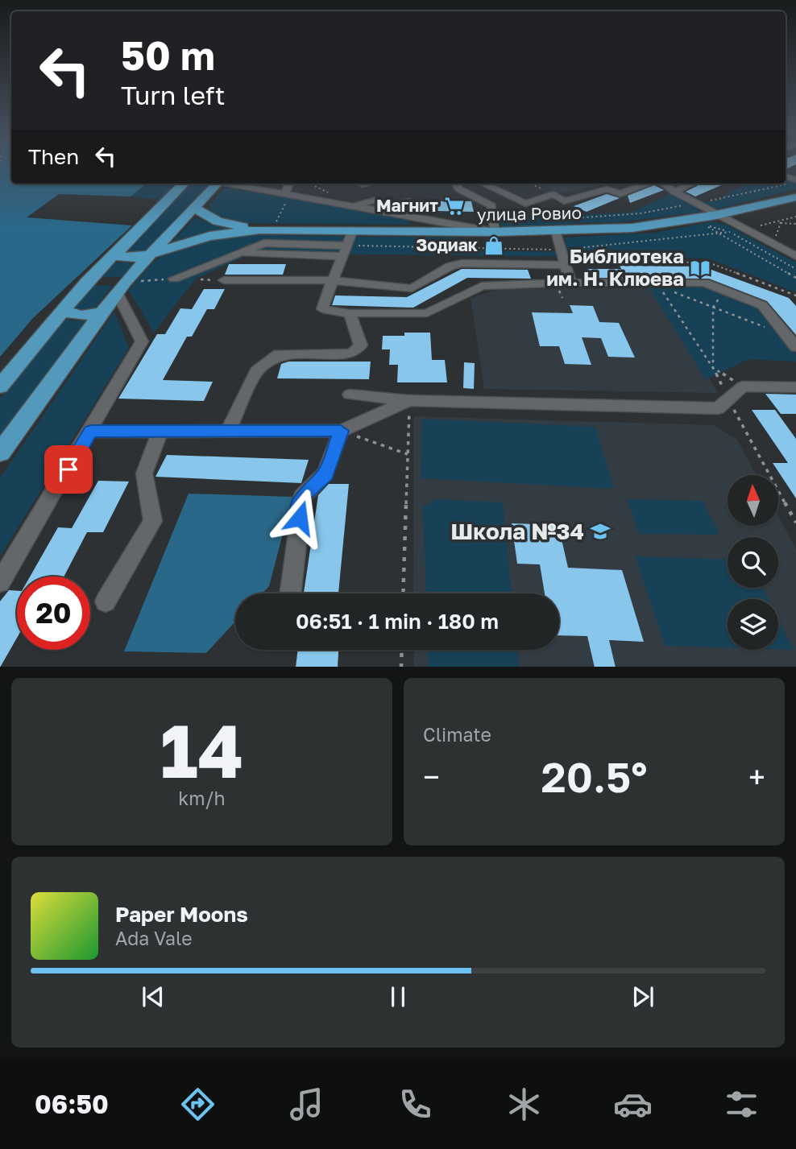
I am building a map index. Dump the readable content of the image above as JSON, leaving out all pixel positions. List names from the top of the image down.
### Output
{
  "streets": {
    "main road": ["улица Ровио"]
  },
  "places": {
    "supermarket": ["Магнит"],
    "shop": ["Зодиак"],
    "library": ["Библиотека им. Н. Клюева"],
    "school or university": ["Школа №34"]
  },
  "north": "top",
  "page": {
    "turn": ["50 m", "Turn left"],
    "then": "Then",
    "limit": "20",
    "trip": "06:51 · 1 min · 180 m",
    "tile": [
      ["14", "km/h"],
      "Climate"
    ],
    "heat": ["−", "20.5°", "+"],
    "song": ["Paper Moons", "Ada Vale"],
    "tabs": "06:50"
  }
}
